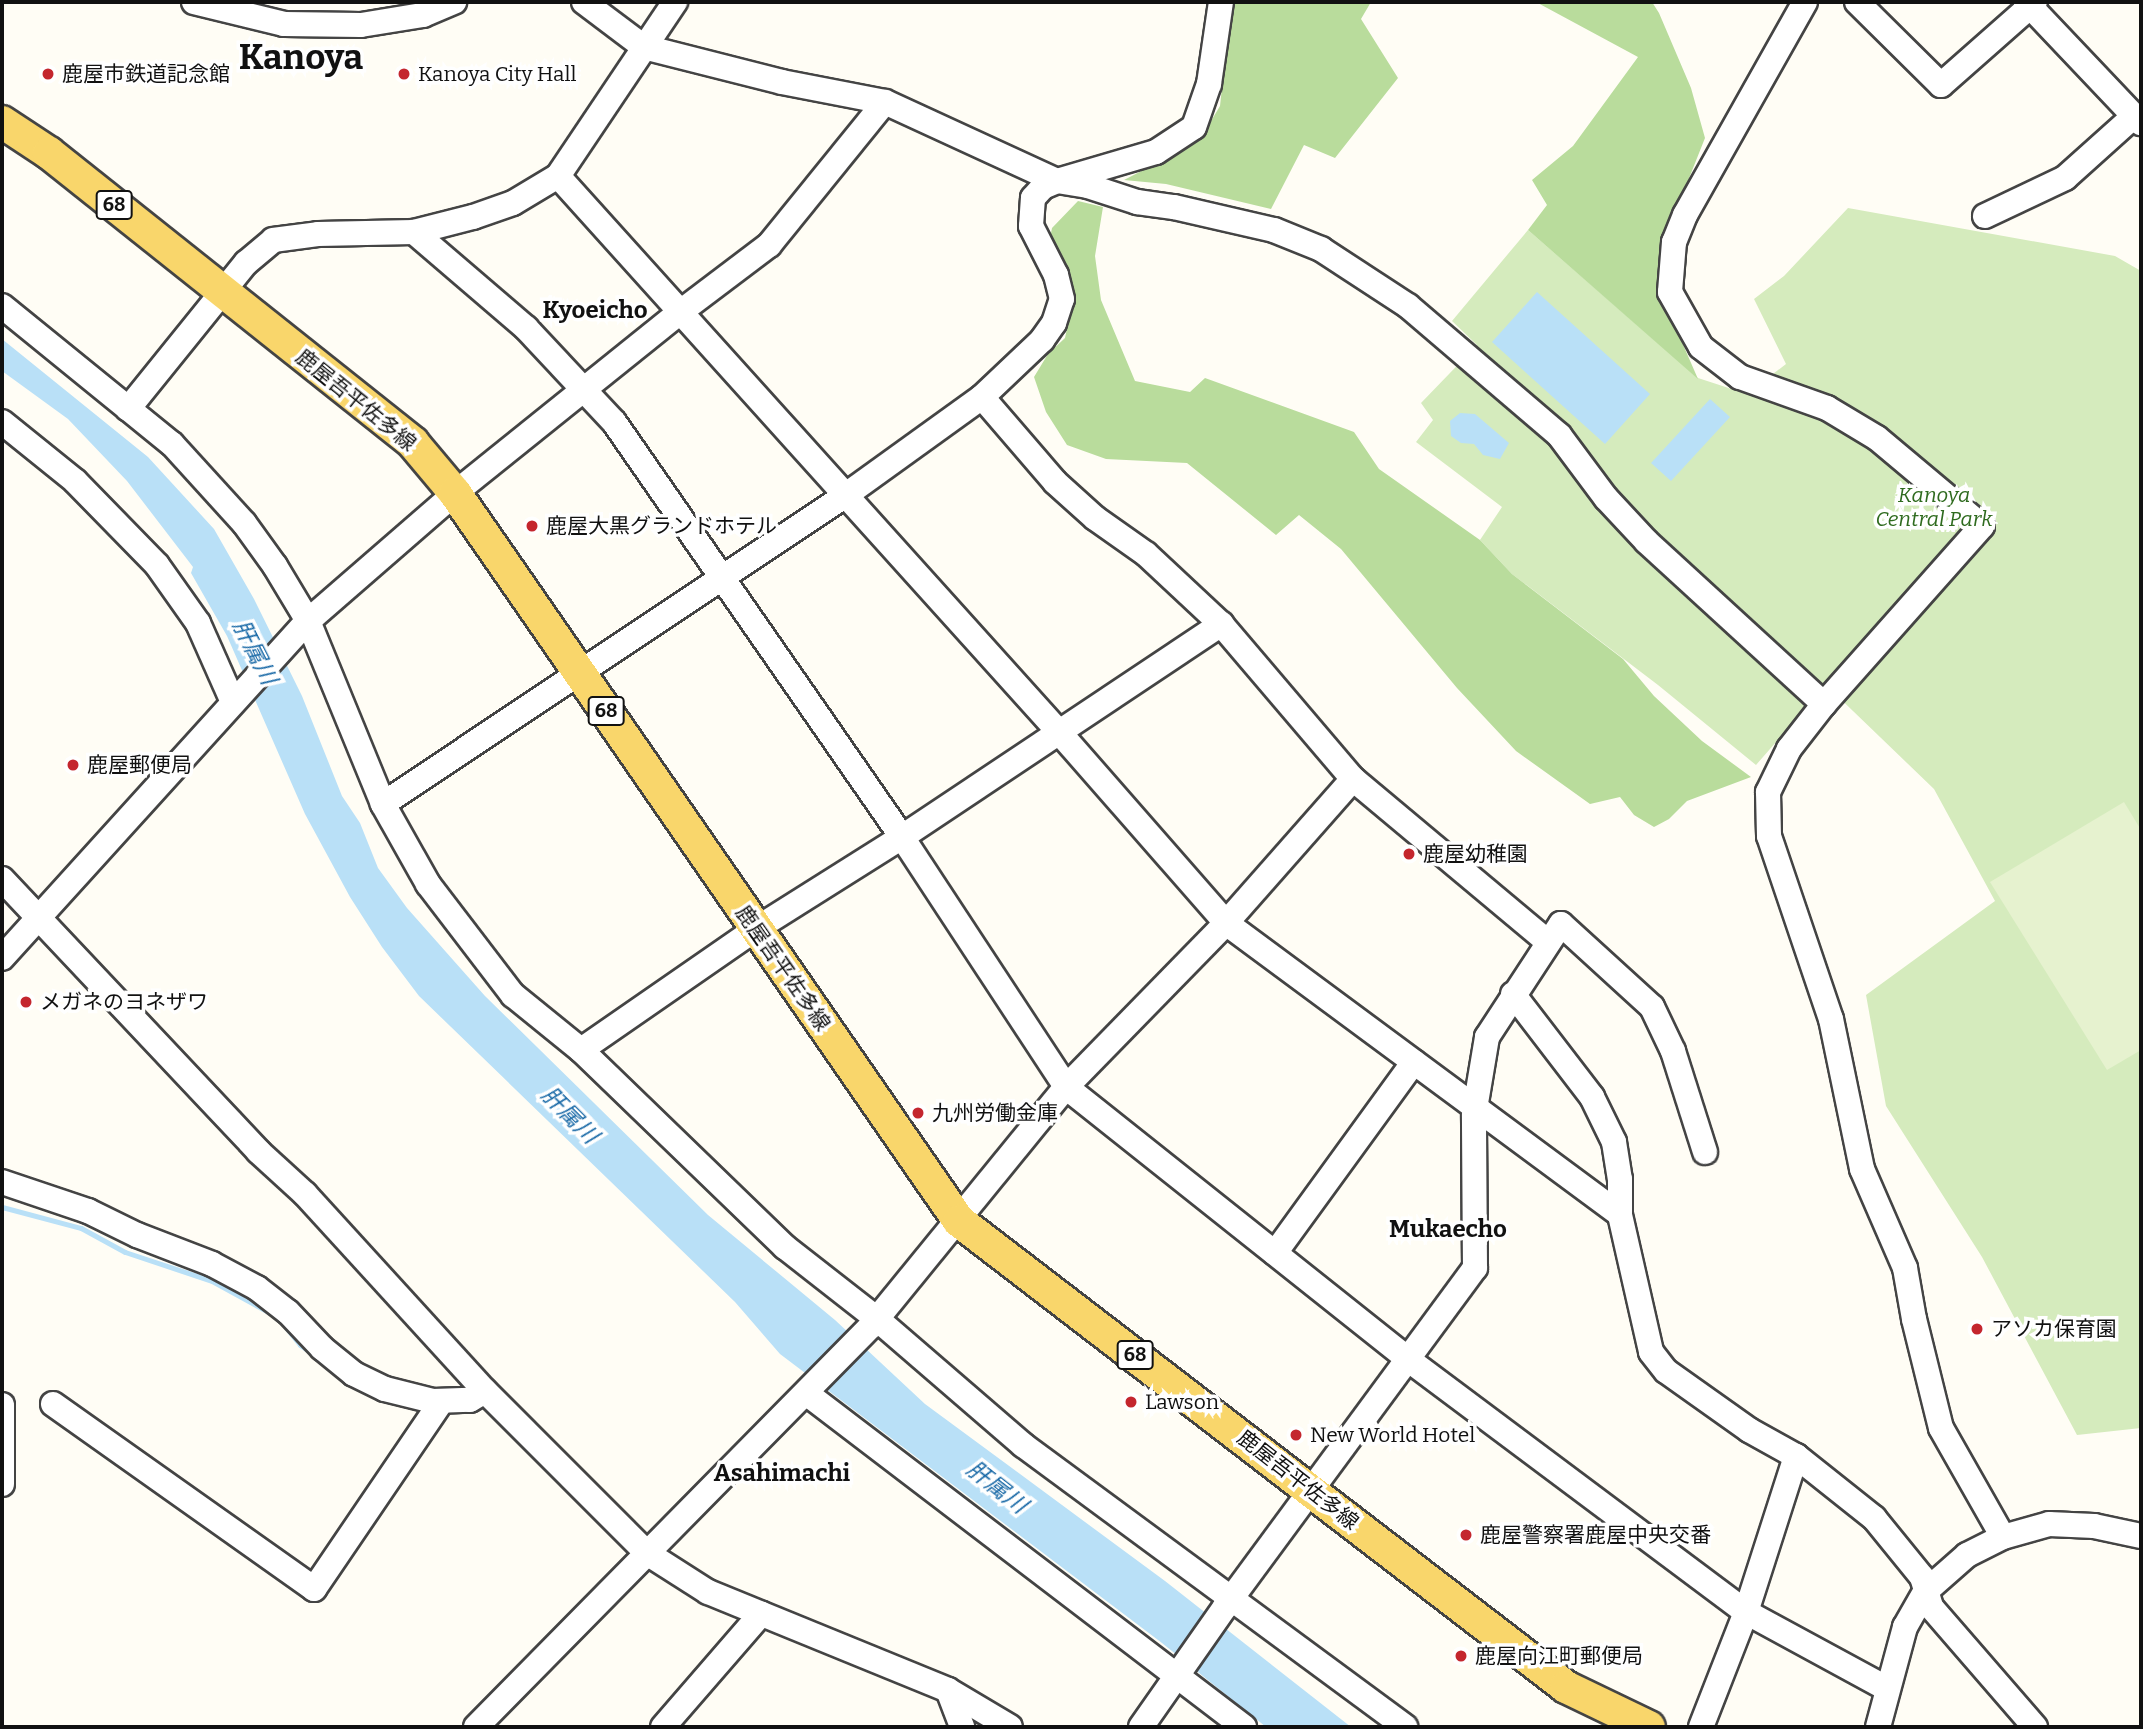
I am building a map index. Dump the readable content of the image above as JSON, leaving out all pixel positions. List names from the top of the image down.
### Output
{
  "streets": {
    "main road": ["68", "鹿屋吾平佐多線"]
  },
  "districts": [
    "Kanoya",
    "Kyoeicho",
    "Mukaecho",
    "Asahimachi"
  ],
  "water": ["肝属川"],
  "parks": ["Kanoya Central Park"],
  "places": [
    "鹿屋市鉄道記念館",
    "Kanoya City Hall",
    "鹿屋大黒グランドホテル",
    "鹿屋郵便局",
    "鹿屋幼稚園",
    "メガネのヨネザワ",
    "九州労働金庫",
    "アソカ保育園",
    "Lawson",
    "New World Hotel",
    "鹿屋警察署鹿屋中央交番",
    "鹿屋向江町郵便局"
  ]
}
